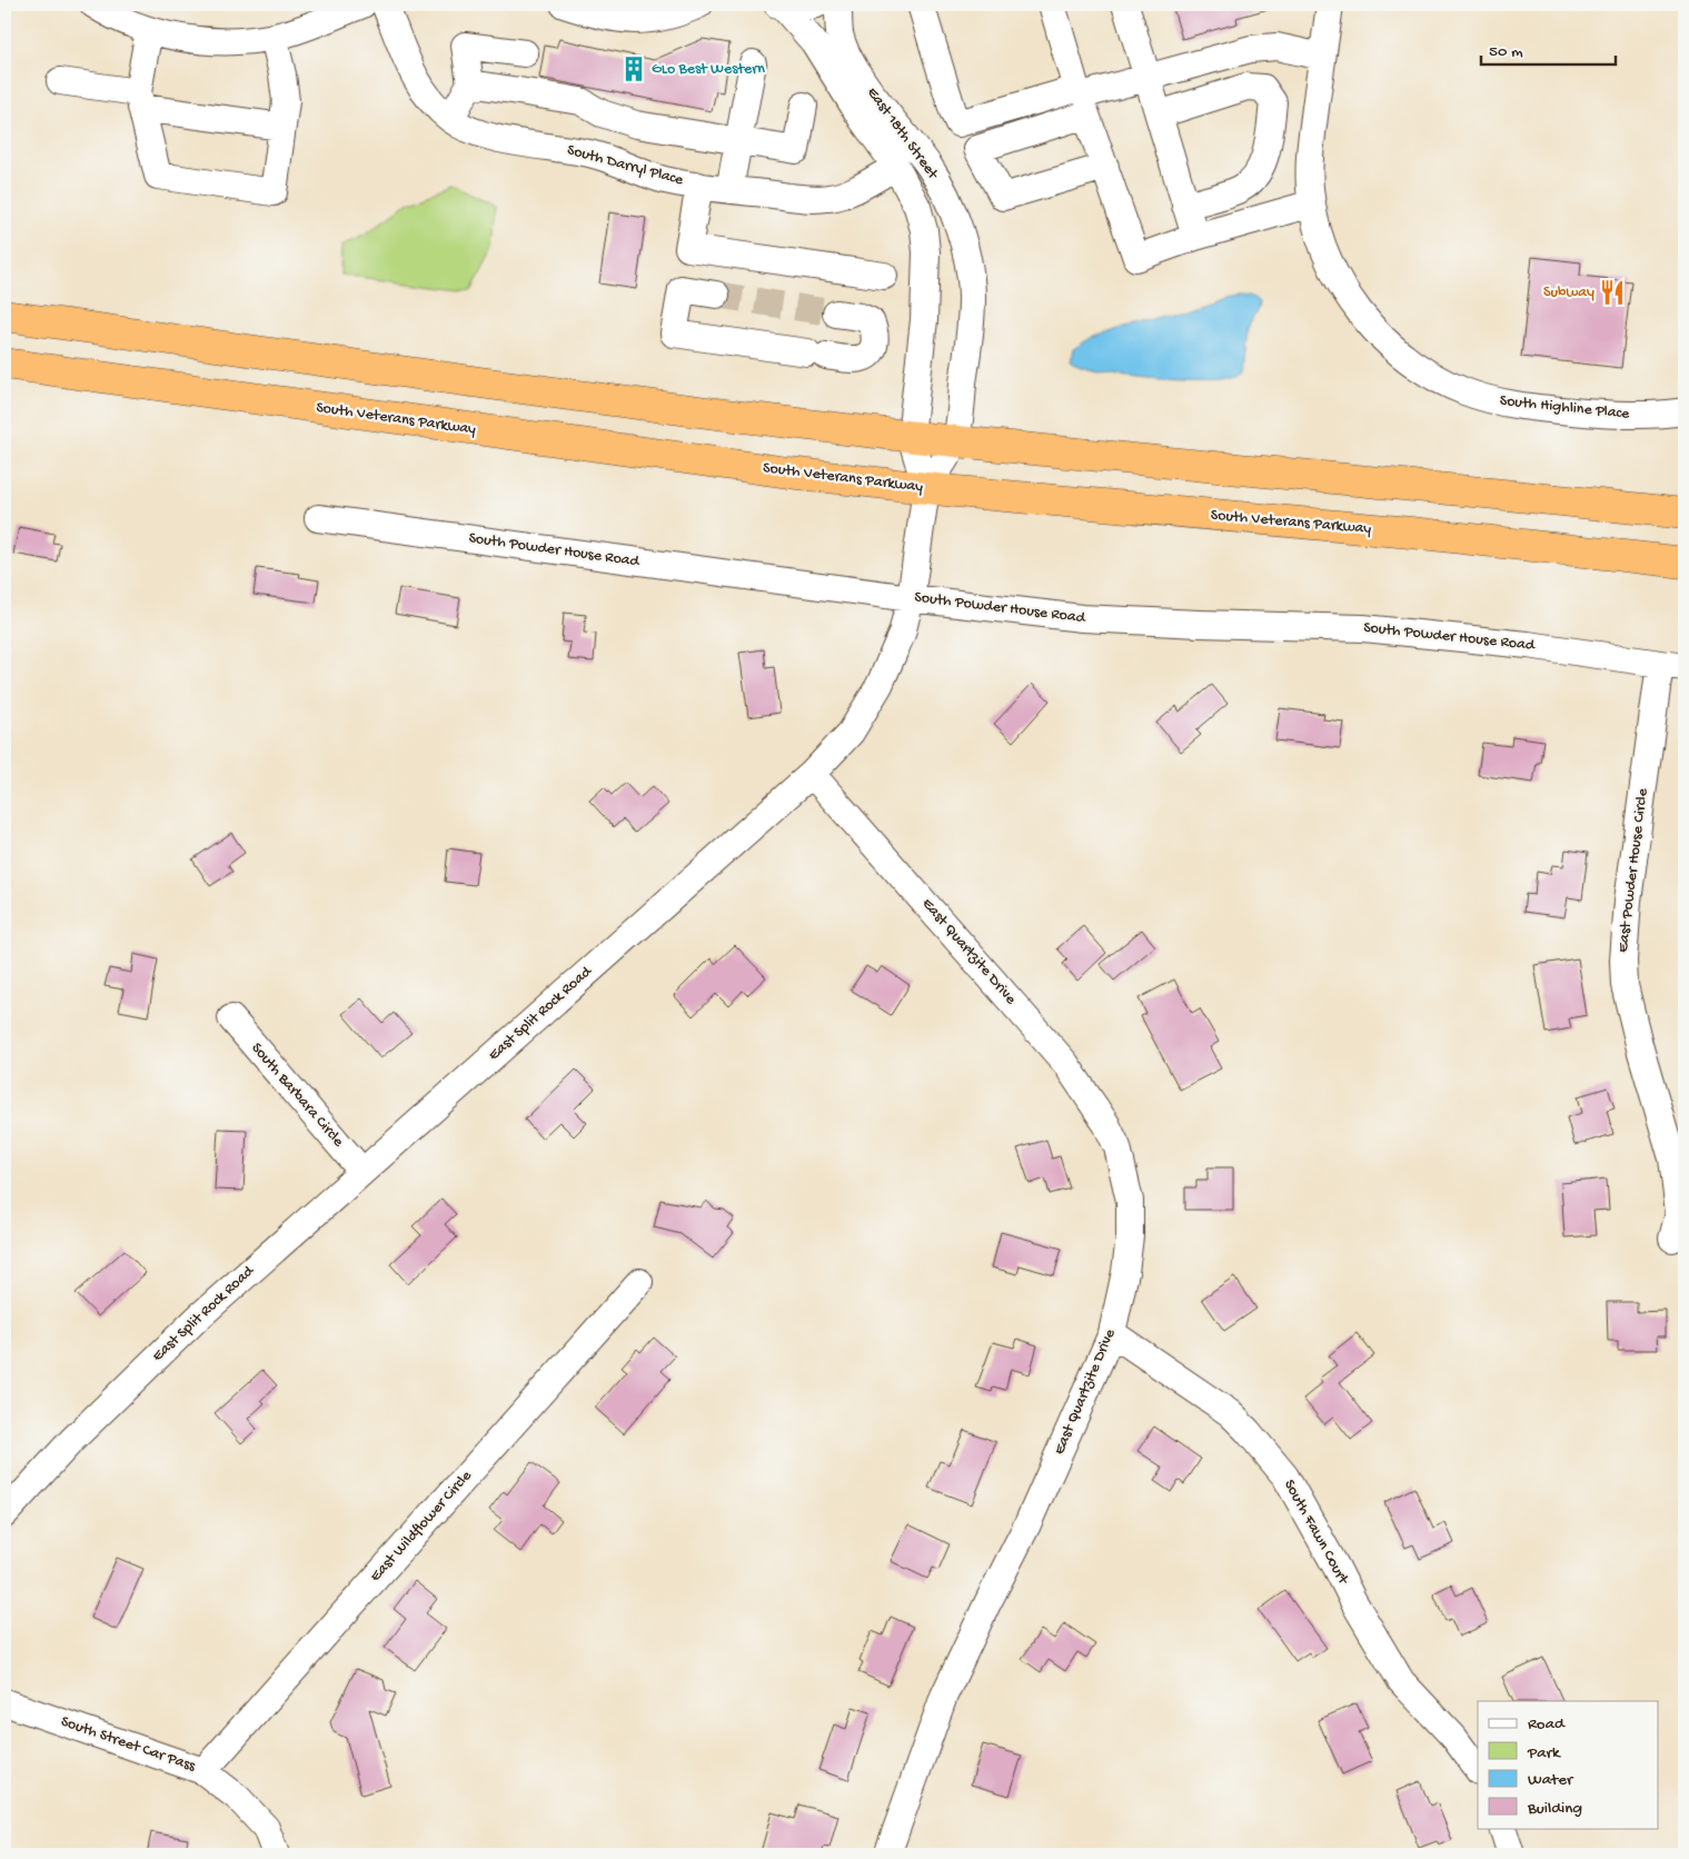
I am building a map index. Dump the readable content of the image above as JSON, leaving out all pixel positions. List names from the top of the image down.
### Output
{
  "streets": {
    "highway": ["South Veterans Parkway"],
    "street": [
      "East 18th Street",
      "South Darryl Place",
      "South Highline Place",
      "South Powder House Road",
      "East Powder House Circle",
      "East Quartzite Drive",
      "East Split Rock Road",
      "South Barbara Circle",
      "East Wildflower Circle",
      "South Fawn Court",
      "South Street Car Pass"
    ]
  },
  "crossings": [
    ["East 18th Street", "South Darryl Place"],
    ["East 18th Street", "South Veterans Parkway"],
    ["East 18th Street", "East Split Rock Road"],
    ["South Veterans Parkway", "East Split Rock Road"],
    ["South Powder House Road", "East Powder House Circle"],
    ["South Powder House Road", "East Split Rock Road"],
    ["East Quartzite Drive", "East Split Rock Road"],
    ["East Quartzite Drive", "South Fawn Court"],
    ["East Split Rock Road", "South Barbara Circle"],
    ["East Wildflower Circle", "South Street Car Pass"]
  ],
  "places": {
    "building": ["GLo Best Western"],
    "restaurant": ["Subway"]
  },
  "legend": [
    "Road",
    "Park",
    "Water",
    "Building"
  ],
  "scale_bar": "50 m"
}
